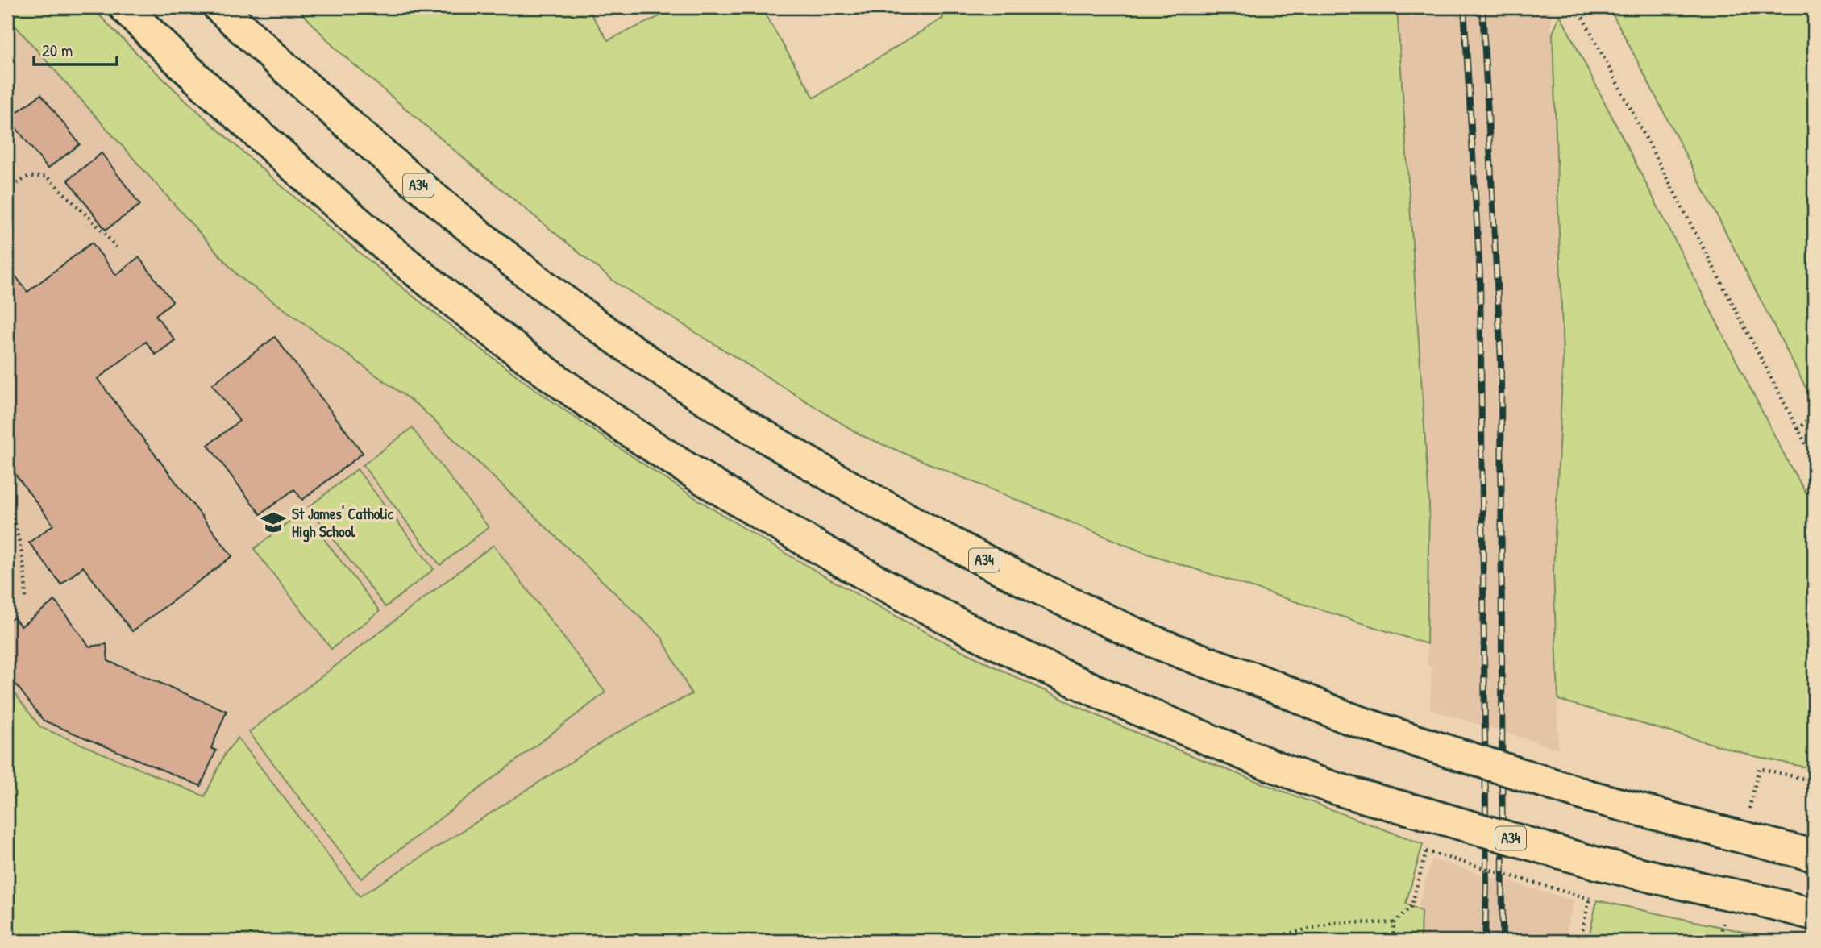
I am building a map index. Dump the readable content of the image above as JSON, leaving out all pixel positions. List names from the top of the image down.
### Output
{
  "streets": {
    "highway": ["A34"]
  },
  "places": {
    "school or university": ["St James' Catholic High School"]
  },
  "scale_bar": "20 m"
}
